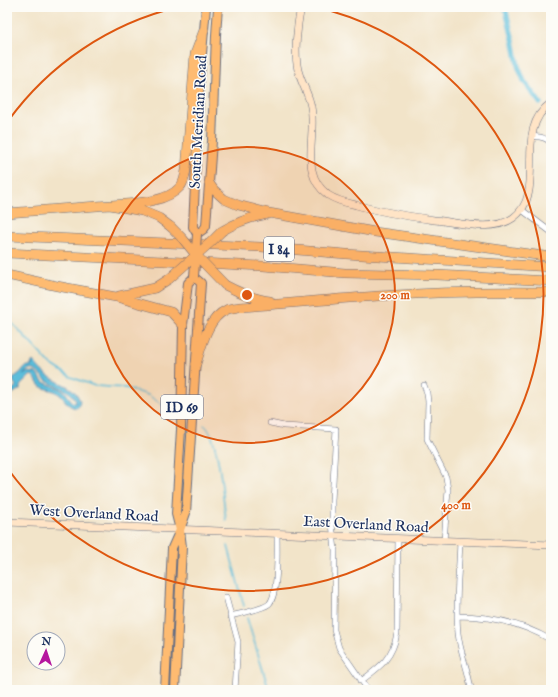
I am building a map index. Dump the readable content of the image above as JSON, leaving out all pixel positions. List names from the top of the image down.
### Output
{
  "streets": {
    "highway": ["I 84"],
    "main road": ["South Meridian Road", "ID 69"],
    "street": ["West Overland Road", "East Overland Road"]
  },
  "crossings": [
    ["South Meridian Road", "West Overland Road"],
    ["South Meridian Road", "East Overland Road"],
    ["West Overland Road", "East Overland Road"]
  ],
  "north": "top",
  "rings": ["200 m", "400 m"]
}
